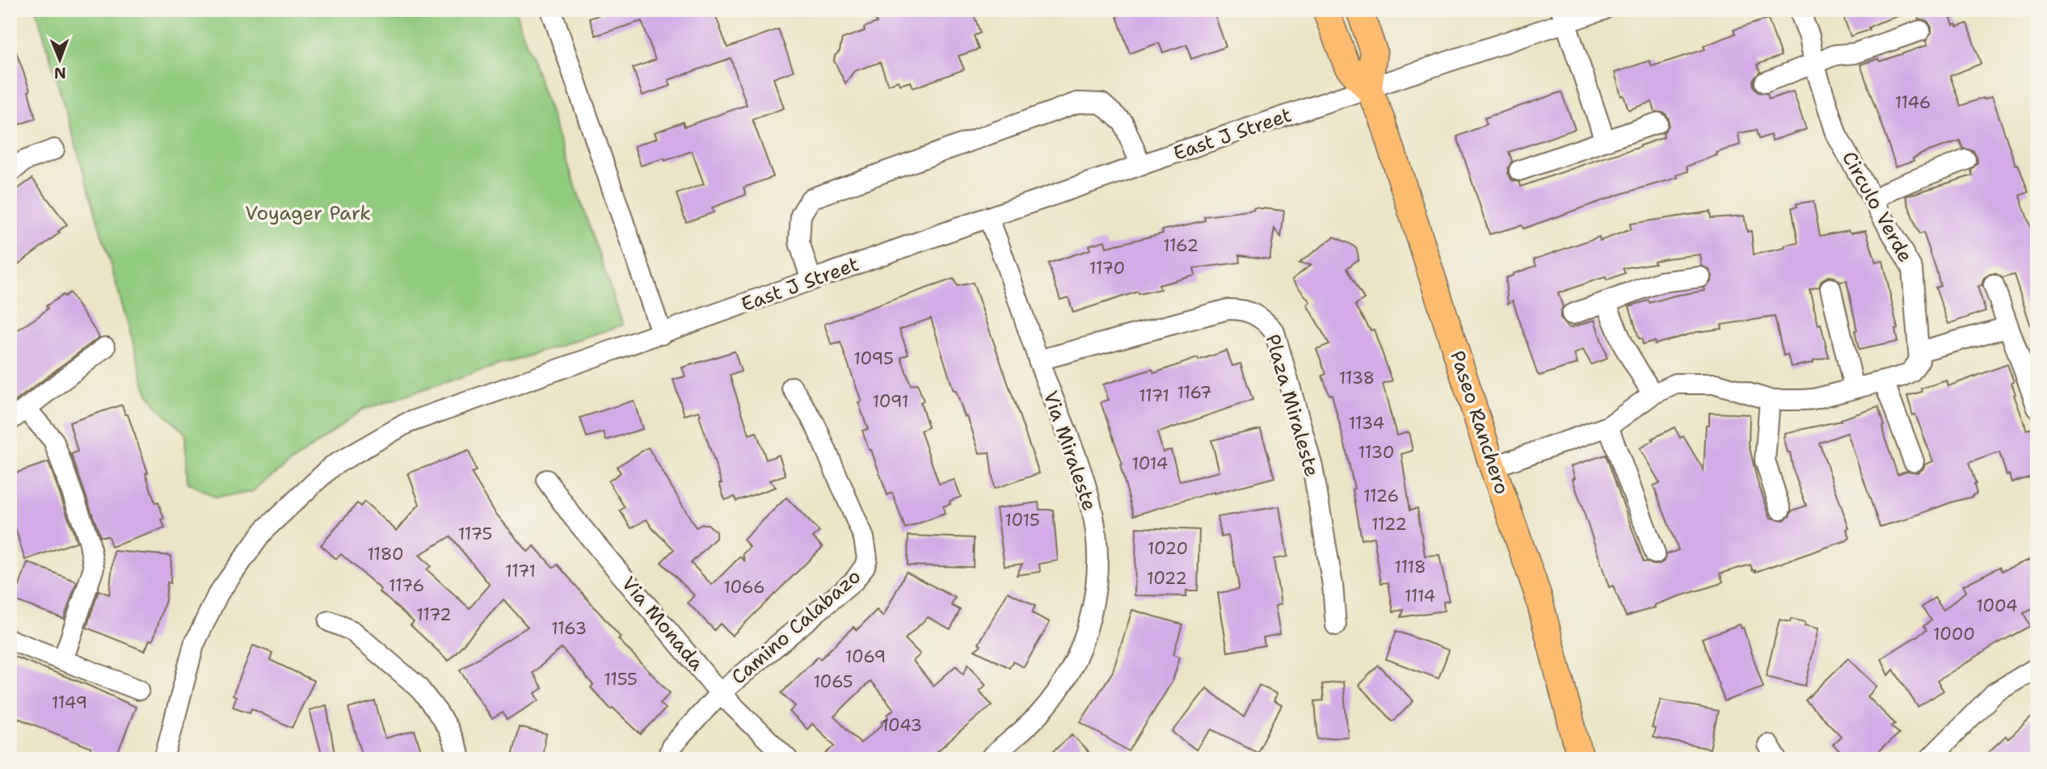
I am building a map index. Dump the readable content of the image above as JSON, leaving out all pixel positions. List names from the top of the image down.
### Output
{
  "streets": {
    "main road": ["Paseo Ranchero"],
    "street": [
      "East J Street",
      "Circulo Verde",
      "Plaza Miraleste",
      "Via Miraleste",
      "Via Monada",
      "Camino Calabazo"
    ]
  },
  "crossings": [
    ["East J Street", "Paseo Ranchero"],
    ["East J Street", "Via Miraleste"],
    ["Plaza Miraleste", "Via Miraleste"],
    ["Via Monada", "Camino Calabazo"]
  ],
  "parks": ["Voyager Park"],
  "house_numbers": [
    "1146",
    "1162",
    "1170",
    "1095",
    "1138",
    "1167",
    "1171",
    "1091",
    "1134",
    "1130",
    "1014",
    "1126",
    "1015",
    "1122",
    "1175",
    "1020",
    "1180",
    "1118",
    "1171",
    "1022",
    "1176",
    "1066",
    "1114",
    "1004",
    "1172",
    "1163",
    "1000",
    "1069",
    "1155",
    "1065",
    "1149",
    "1043"
  ],
  "north": "bottom"
}
